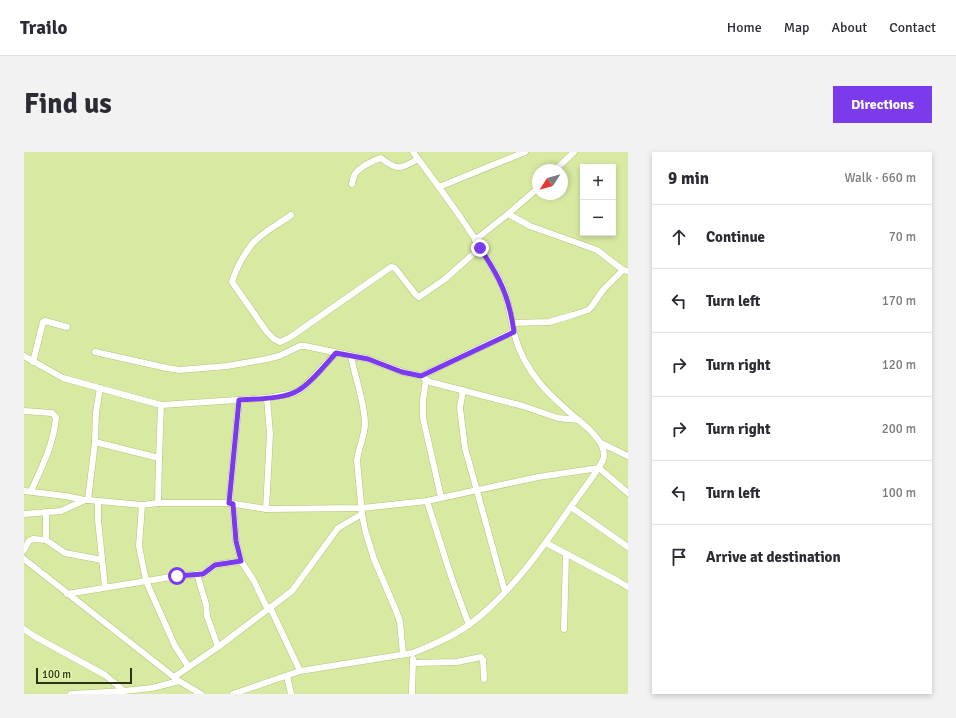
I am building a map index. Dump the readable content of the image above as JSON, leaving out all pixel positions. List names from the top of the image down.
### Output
{
  "scale_bar": "100 m",
  "north": "bottom left",
  "page": {
    "header": "Trailo",
    "nav": [
      "Home",
      "Map",
      "About",
      "Contact"
    ],
    "buttons": "Directions",
    "title": "Find us",
    "heading": ["9 min", "Walk · 660 m"],
    "map_buttons": ["+", "−"],
    "list": [
      ["Continue", "70 m"],
      ["Turn left", "170 m"],
      ["Turn right", "120 m"],
      ["Turn right", "200 m"],
      ["Turn left", "100 m"],
      "Arrive at destination"
    ],
    "scale": "100 m"
  }
}
